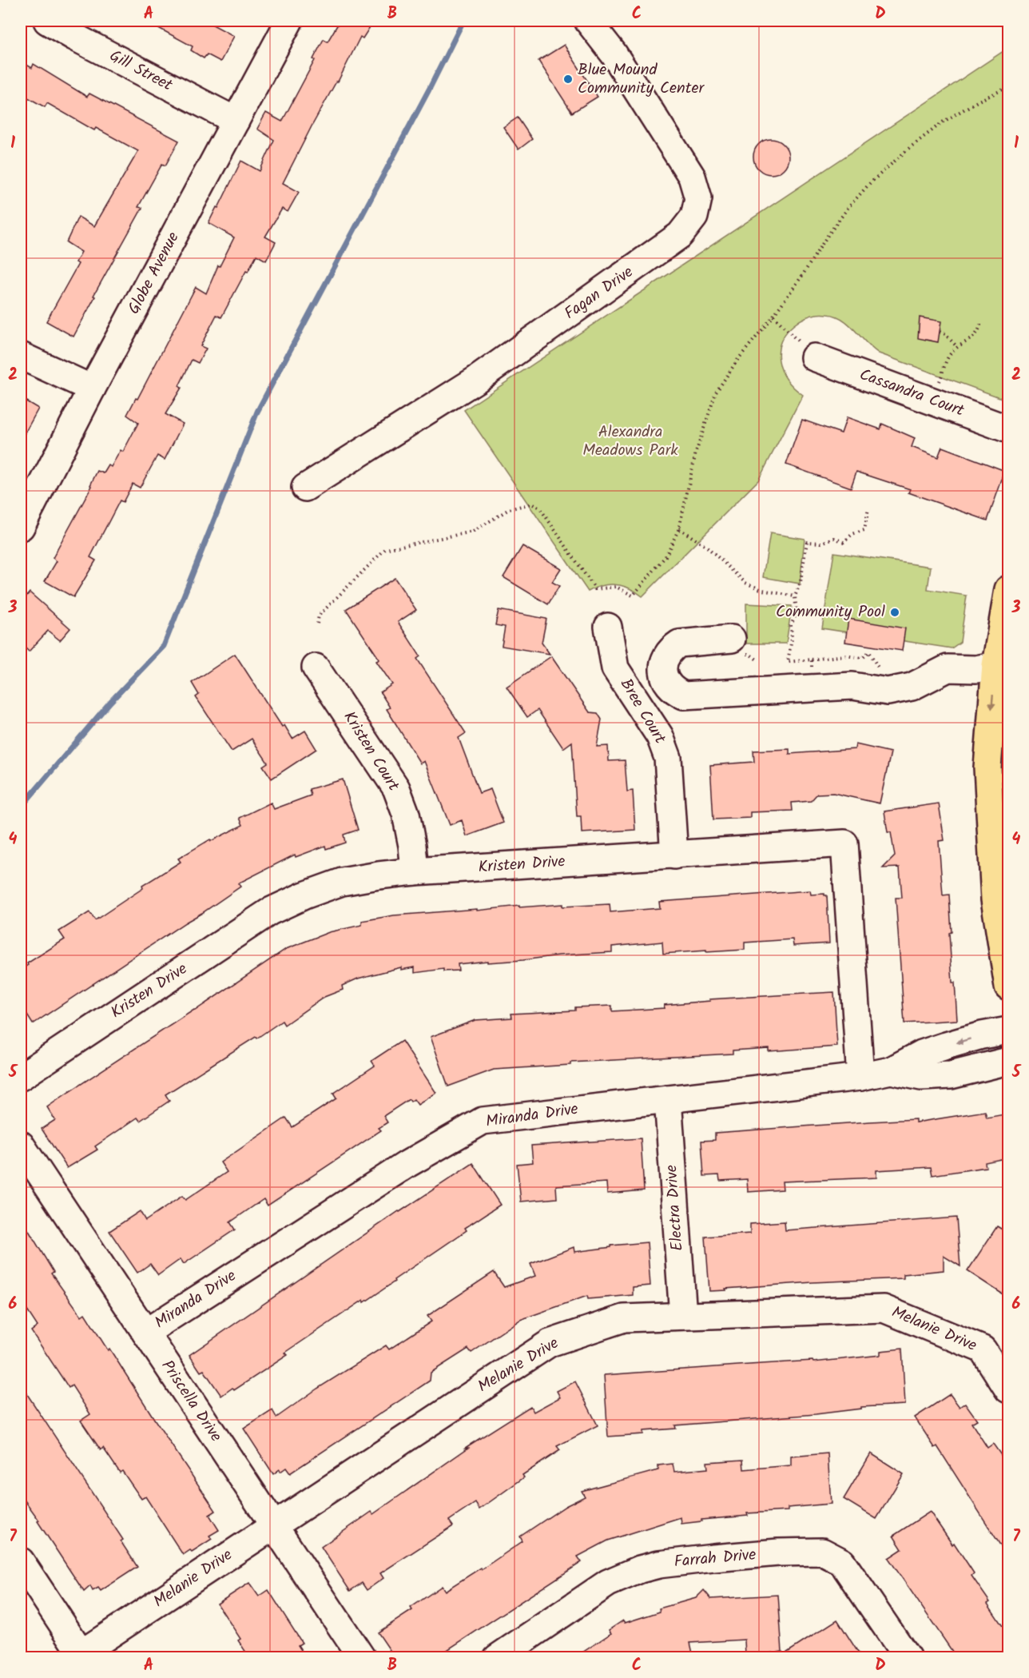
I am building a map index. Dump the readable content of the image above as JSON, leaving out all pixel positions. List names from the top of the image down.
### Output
{
  "streets": {
    "street": [
      "Gill Street",
      "Globe Avenue",
      "Fagan Drive",
      "Cassandra Court",
      "Bree Court",
      "Kristen Court",
      "Kristen Drive",
      "Miranda Drive",
      "Electra Drive",
      "Melanie Drive",
      "Priscella Drive",
      "Farrah Drive"
    ]
  },
  "crossings": [
    ["Gill Street", "Globe Avenue"],
    ["Bree Court", "Kristen Drive"],
    ["Kristen Court", "Kristen Drive"],
    ["Kristen Drive", "Miranda Drive"],
    ["Miranda Drive", "Electra Drive"],
    ["Miranda Drive", "Priscella Drive"],
    ["Electra Drive", "Melanie Drive"],
    ["Melanie Drive", "Priscella Drive"]
  ],
  "parks": ["Alexandra Meadows Park"],
  "places": ["Blue Mound Community Center", "Community Pool"],
  "grid": {
    "columns": [
      "A",
      "B",
      "C",
      "D"
    ],
    "rows": [
      "1",
      "2",
      "3",
      "4",
      "5",
      "6",
      "7"
    ]
  }
}
